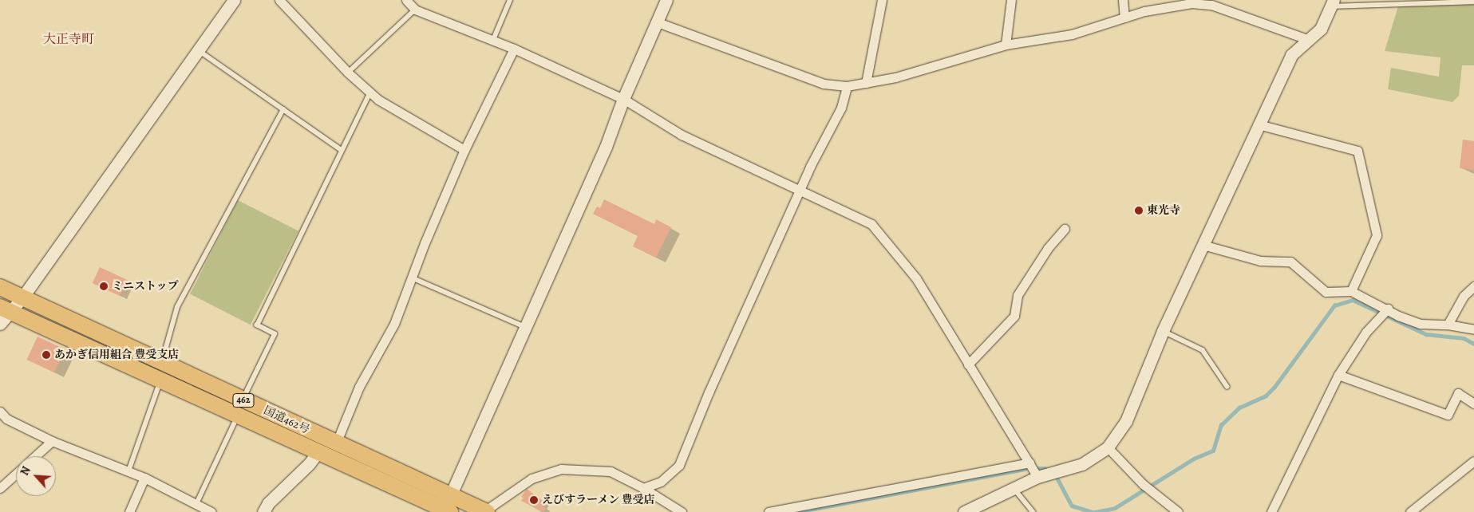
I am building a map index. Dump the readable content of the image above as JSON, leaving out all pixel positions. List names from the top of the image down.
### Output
{
  "streets": {
    "highway": ["462", "国道462号"]
  },
  "districts": ["大正寺町"],
  "places": [
    "東光寺",
    "ミニストップ",
    "あかぎ信用組合 豊受支店",
    "えびすラーメン 豊受店"
  ],
  "north": "top left"
}
